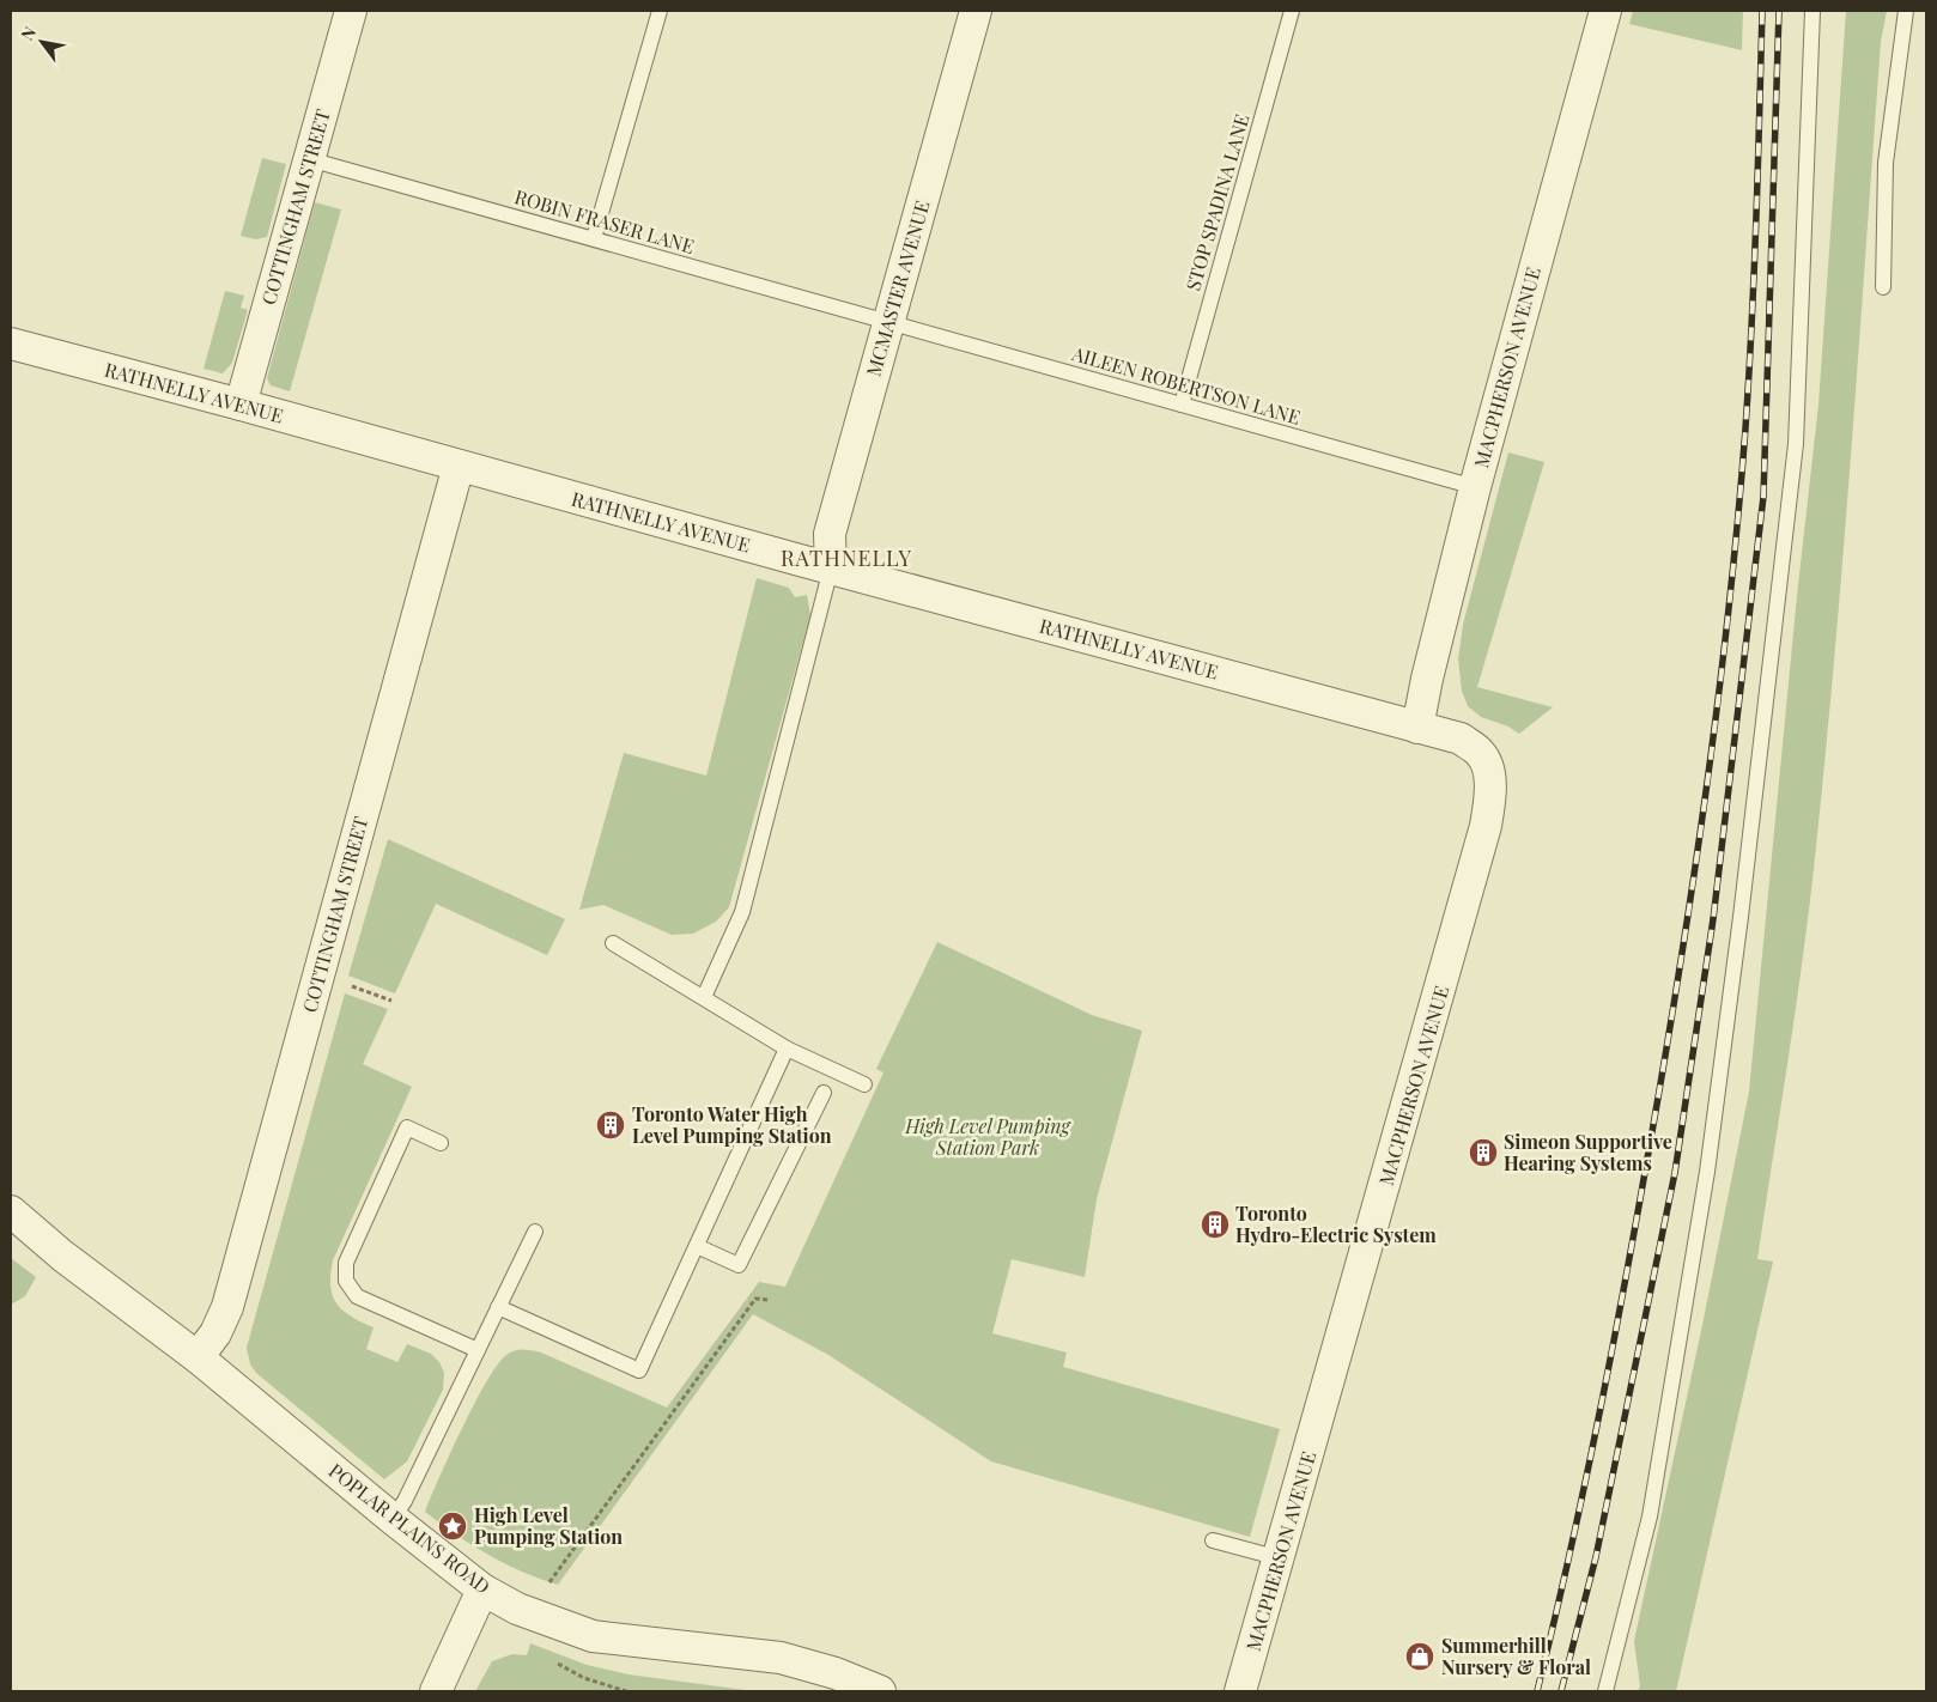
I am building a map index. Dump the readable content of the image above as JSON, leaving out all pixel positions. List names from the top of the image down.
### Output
{
  "streets": {
    "street": [
      "COTTINGHAM STREET",
      "MCMASTER AVENUE",
      "MACPHERSON AVENUE",
      "RATHNELLY AVENUE",
      "POPLAR PLAINS ROAD"
    ],
    "lane": ["STOP SPADINA LANE", "ROBIN FRASER LANE", "AILEEN ROBERTSON LANE"]
  },
  "crossings": [
    ["STOP SPADINA LANE", "AILEEN ROBERTSON LANE"],
    ["COTTINGHAM STREET", "ROBIN FRASER LANE"],
    ["COTTINGHAM STREET", "RATHNELLY AVENUE"],
    ["COTTINGHAM STREET", "POPLAR PLAINS ROAD"],
    ["ROBIN FRASER LANE", "MCMASTER AVENUE"],
    ["ROBIN FRASER LANE", "AILEEN ROBERTSON LANE"],
    ["MCMASTER AVENUE", "AILEEN ROBERTSON LANE"],
    ["MCMASTER AVENUE", "RATHNELLY AVENUE"],
    ["MACPHERSON AVENUE", "AILEEN ROBERTSON LANE"],
    ["MACPHERSON AVENUE", "RATHNELLY AVENUE"]
  ],
  "districts": ["RATHNELLY"],
  "parks": ["High Level Pumping Station Park"],
  "places": {
    "building": ["Toronto Water High Level Pumping Station", "Simeon Supportive Hearing Systems", "Toronto Hydro-Electric System"],
    "place": ["High Level Pumping Station"],
    "shop": ["Summerhill Nursery & Floral"]
  },
  "north": "top left"
}
